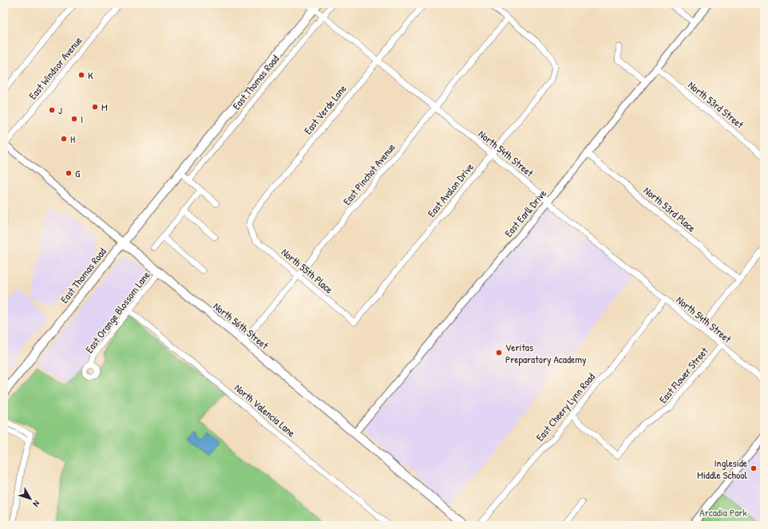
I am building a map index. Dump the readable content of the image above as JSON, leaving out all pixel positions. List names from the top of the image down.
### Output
{
  "streets": {
    "main road": ["East Thomas Road", "North 56th Street"],
    "street": [
      "East Windsor Avenue",
      "North 53rd Street",
      "East Verde Lane",
      "North 54th Street",
      "East Pinchot Avenue",
      "East Avalon Drive",
      "North 53rd Place",
      "East Earll Drive",
      "North 55th Place",
      "East Orange Blossom Lane",
      "East Flower Street",
      "East Cheery Lynn Road",
      "North Valencia Lane"
    ]
  },
  "crossings": [
    ["East Windsor Avenue", "North 56th Street"],
    ["East Thomas Road", "North 54th Street"],
    ["East Thomas Road", "North 56th Street"],
    ["North 53rd Street", "East Earll Drive"],
    ["East Verde Lane", "North 54th Street"],
    ["East Verde Lane", "North 55th Place"],
    ["North 54th Street", "East Pinchot Avenue"],
    ["North 54th Street", "East Avalon Drive"],
    ["North 54th Street", "East Earll Drive"],
    ["North 54th Street", "East Flower Street"],
    ["North 54th Street", "East Cheery Lynn Road"],
    ["East Pinchot Avenue", "East Avalon Drive"],
    ["East Pinchot Avenue", "North 55th Place"],
    ["East Pinchot Avenue", "North 56th Street"],
    ["East Avalon Drive", "North 55th Place"],
    ["North 53rd Place", "East Earll Drive"],
    ["East Earll Drive", "North 56th Street"],
    ["East Orange Blossom Lane", "North 56th Street"],
    ["East Orange Blossom Lane", "North Valencia Lane"],
    ["East Flower Street", "East Cheery Lynn Road"]
  ],
  "parks": ["Arcadia Park"],
  "places": [
    "K",
    "M",
    "J",
    "I",
    "H",
    "G",
    "Veritas Preparatory Academy",
    "Ingleside Middle School"
  ],
  "north": "bottom right"
}
